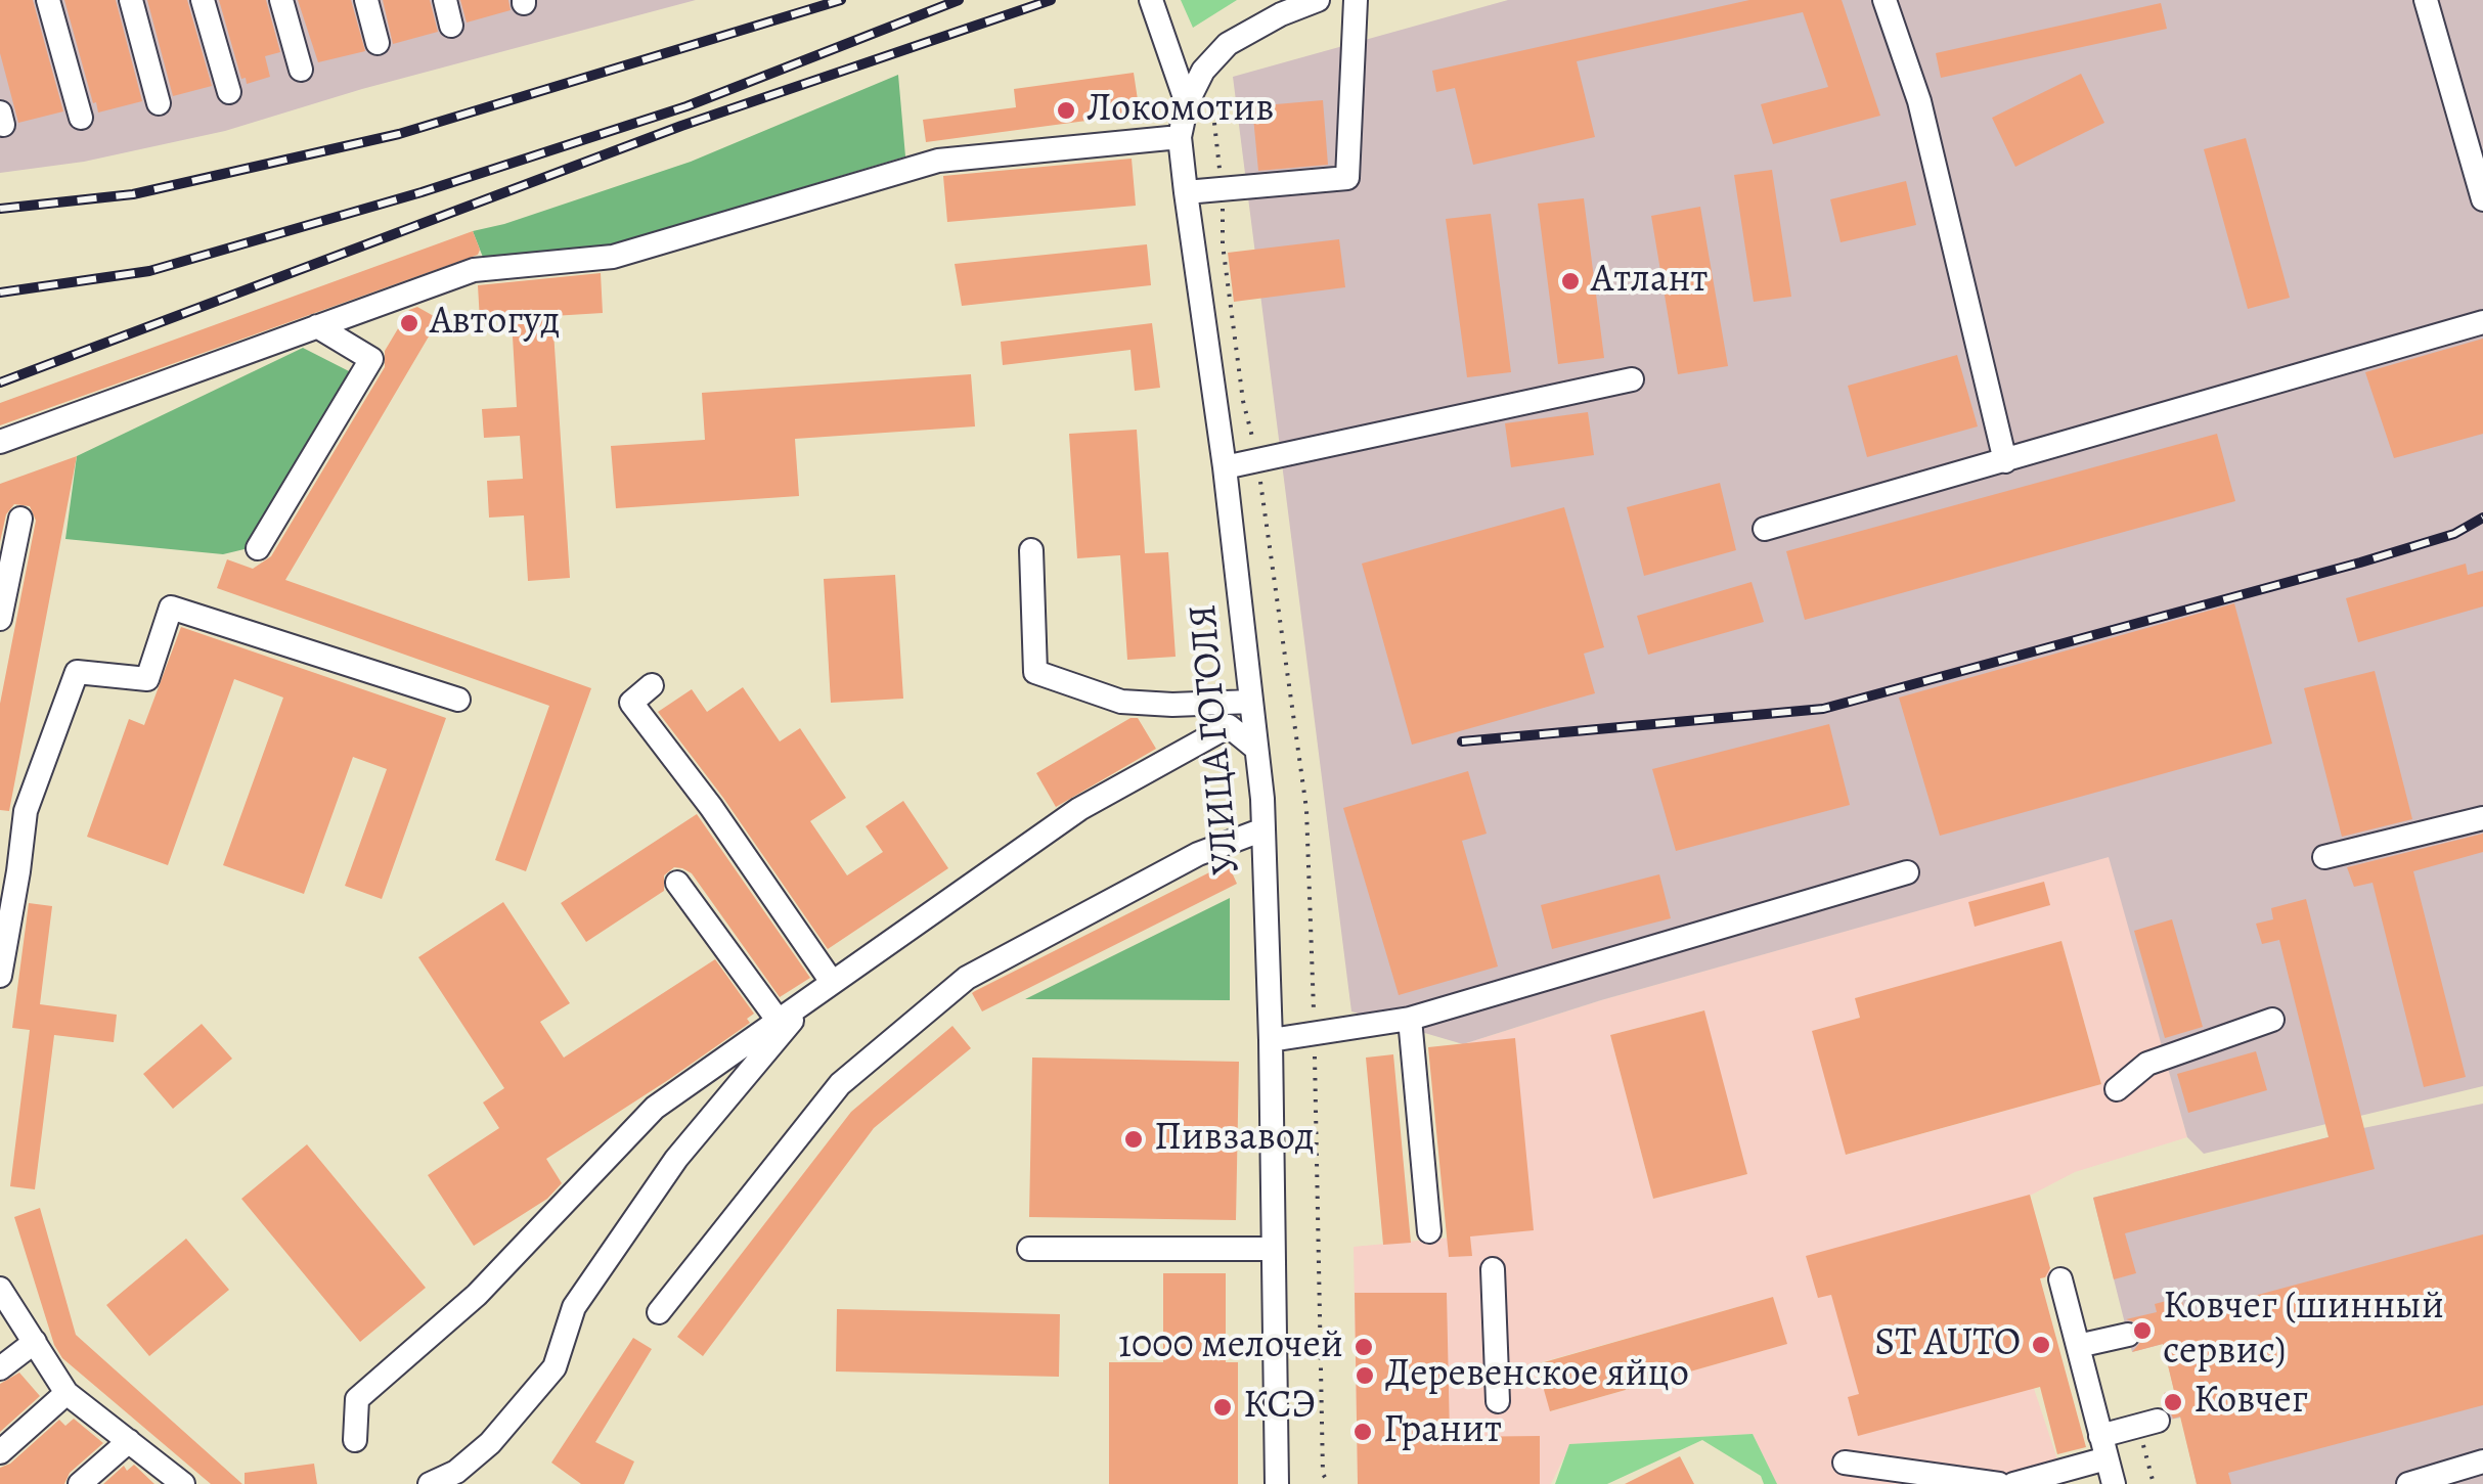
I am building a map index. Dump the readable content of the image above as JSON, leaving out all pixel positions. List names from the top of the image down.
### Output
{
  "streets": {
    "street": ["УЛИЦА ГОГОЛЯ"]
  },
  "places": [
    "Локомотив",
    "Атлант",
    "Автогуд",
    "Пивзавод",
    "Ковчег (шинный сервис)",
    "ST AUTO",
    "1000 мелочей",
    "Деревенское яйцо",
    "Ковчег",
    "КСЭ",
    "Гранит"
  ]
}
